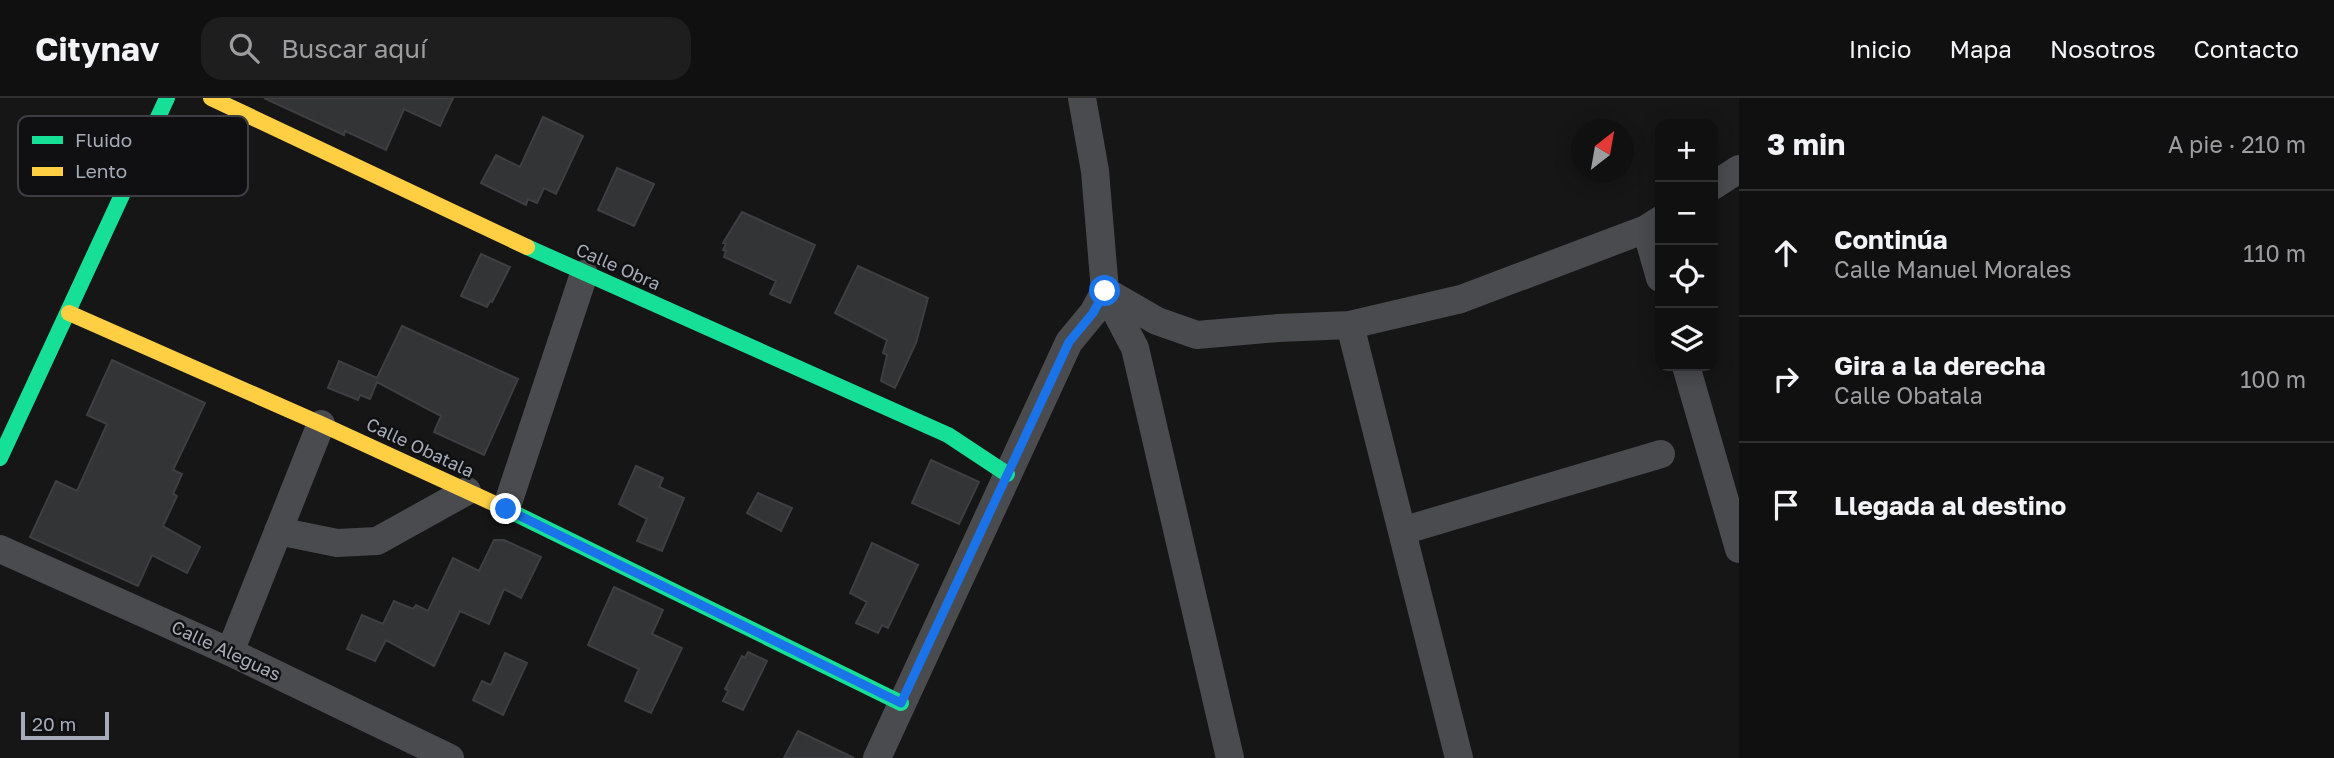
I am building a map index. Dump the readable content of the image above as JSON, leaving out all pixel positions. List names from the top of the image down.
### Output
{
  "streets": {
    "street": ["Calle Obra", "Calle Obatala", "Calle Aleguas"]
  },
  "legend": ["Fluido", "Lento"],
  "scale_bar": "20 m",
  "north": "top right",
  "page": {
    "header": "Citynav",
    "search": "Buscar aquí",
    "nav": [
      "Inicio",
      "Mapa",
      "Nosotros",
      "Contacto"
    ],
    "heading": ["3 min", "A pie · 210 m"],
    "map_buttons": ["+", "−"],
    "list": [
      ["Continúa", "Calle Manuel Morales", "110 m"],
      ["Gira a la derecha", "Calle Obatala", "100 m"],
      "Llegada al destino"
    ],
    "scale": "20 m"
  }
}
